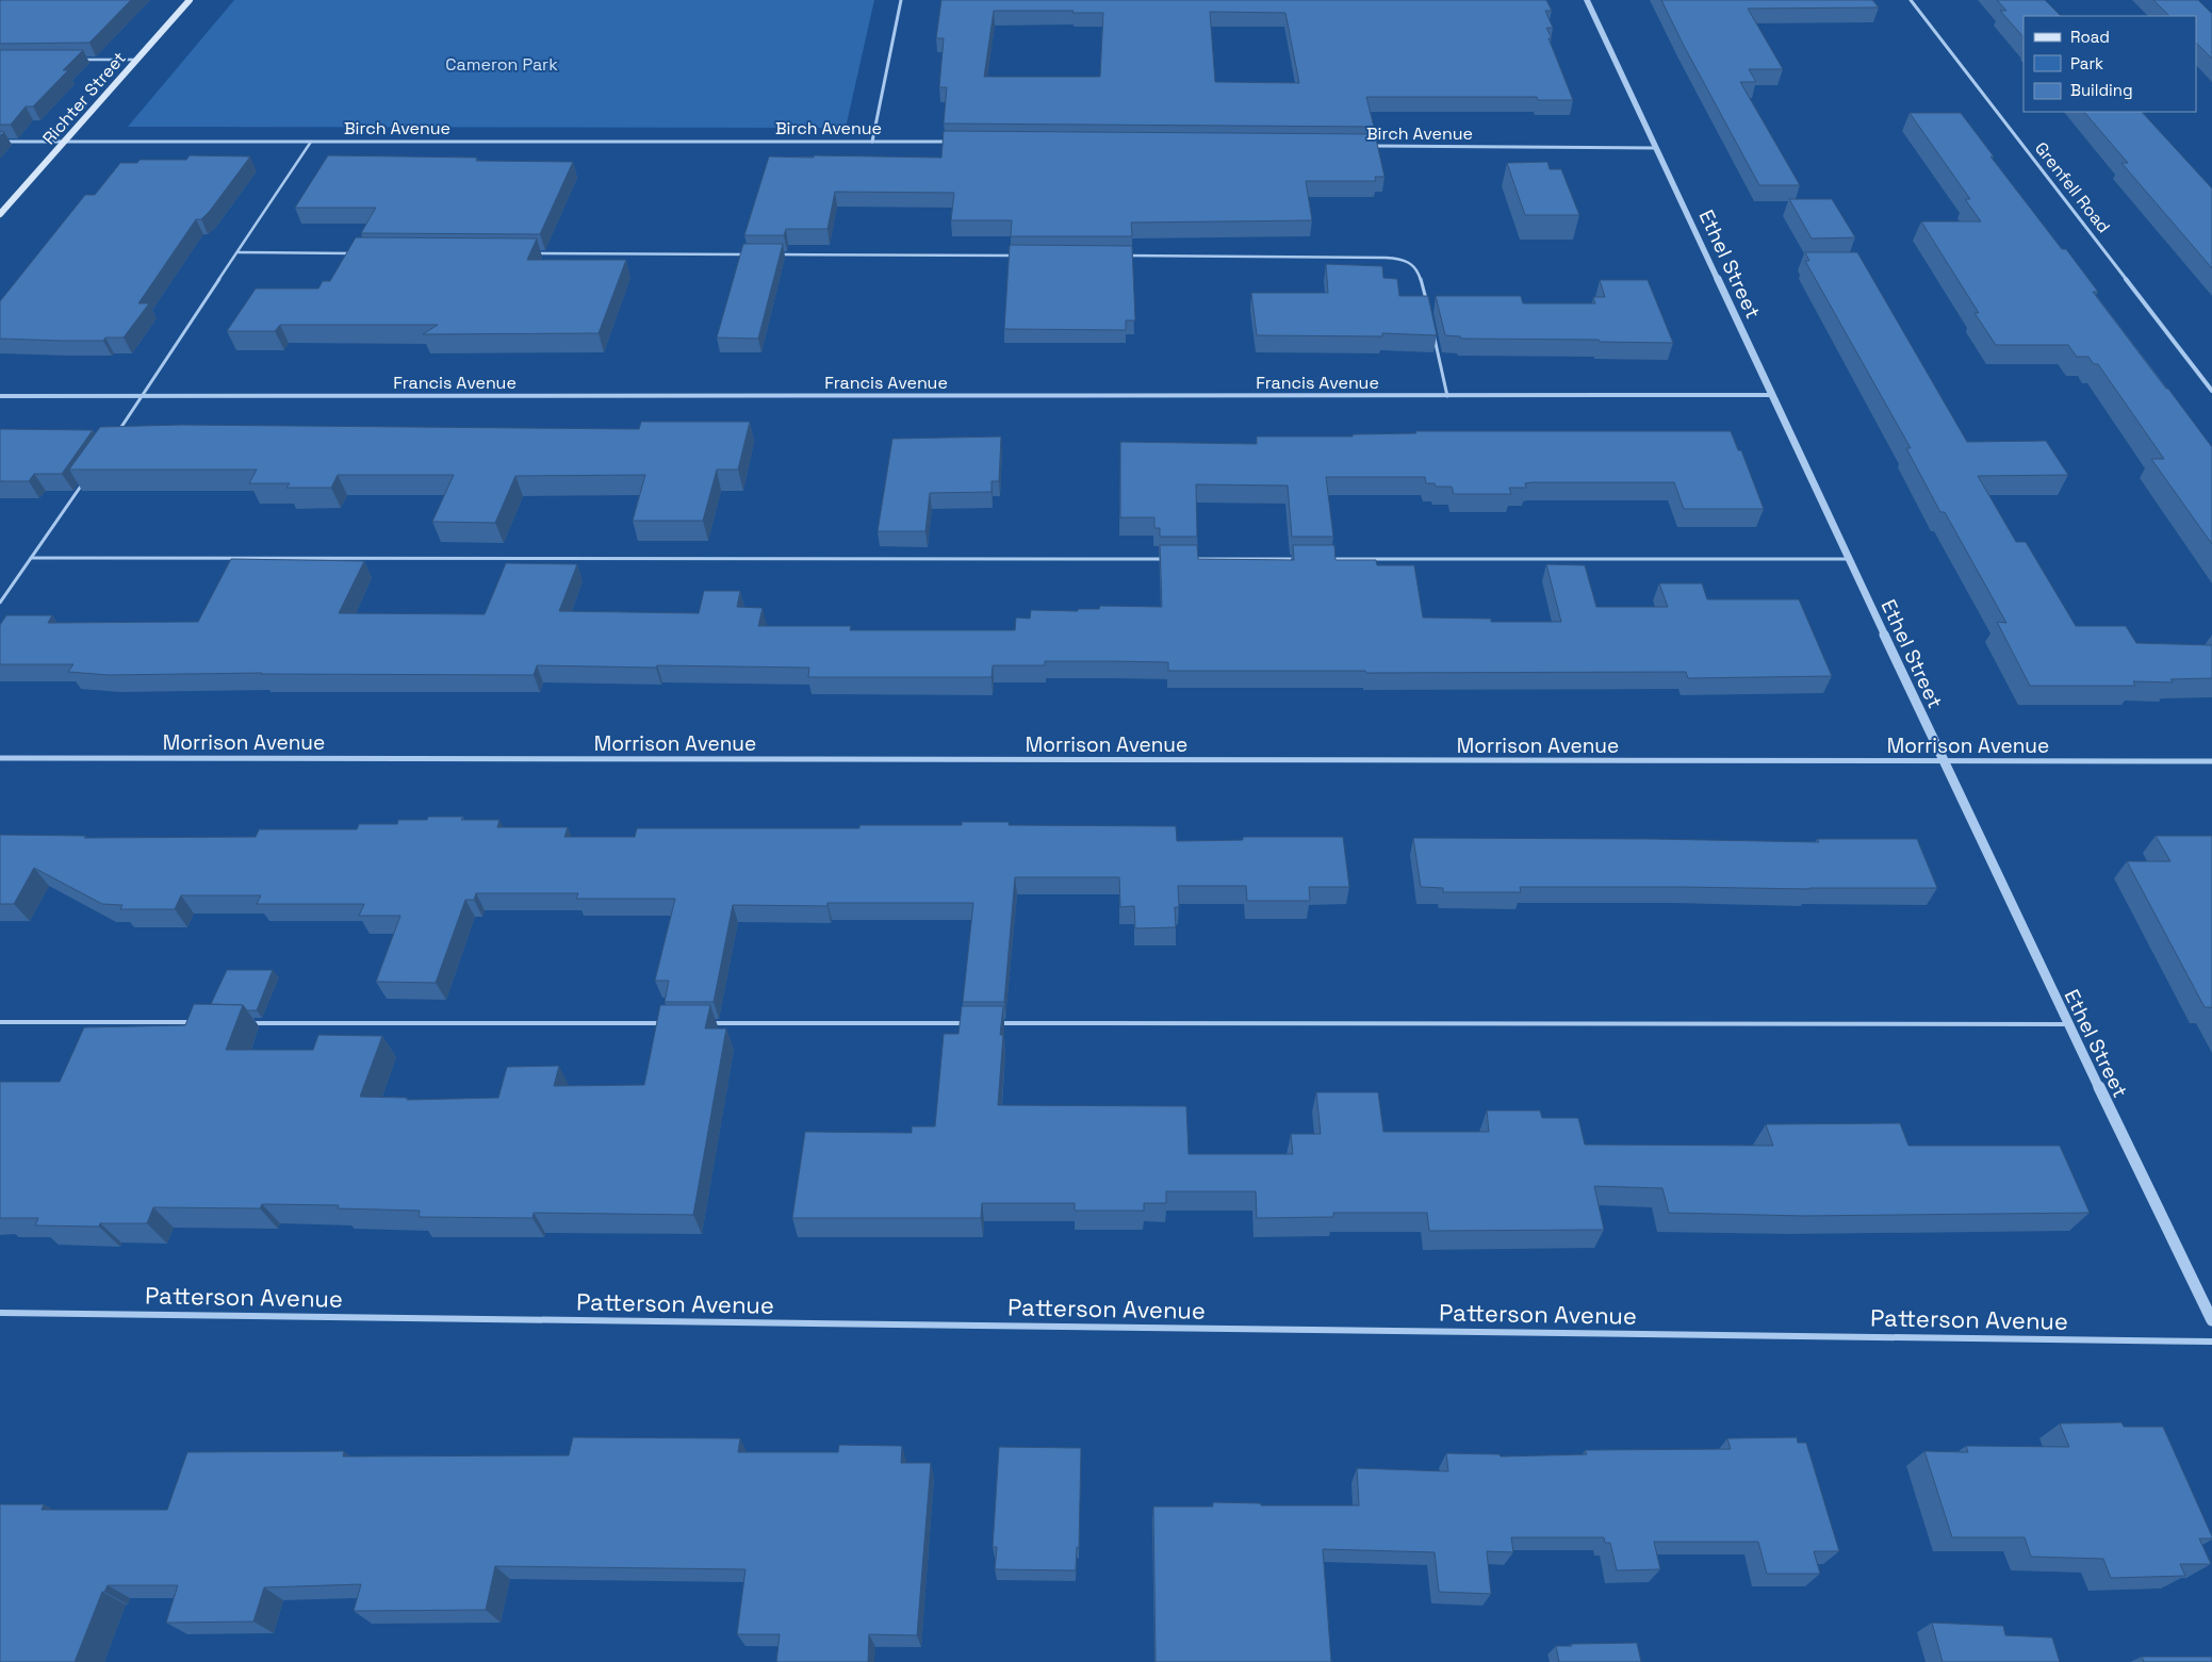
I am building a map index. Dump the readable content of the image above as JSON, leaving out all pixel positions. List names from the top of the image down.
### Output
{
  "streets": {
    "main road": ["Richter Street"],
    "street": [
      "Birch Avenue",
      "Grenfell Road",
      "Ethel Street",
      "Francis Avenue",
      "Morrison Avenue",
      "Patterson Avenue"
    ]
  },
  "crossings": [
    ["Richter Street", "Birch Avenue"],
    ["Birch Avenue", "Ethel Street"],
    ["Ethel Street", "Francis Avenue"],
    ["Ethel Street", "Morrison Avenue"]
  ],
  "parks": ["Cameron Park"],
  "legend": ["Road", "Park", "Building"]
}
